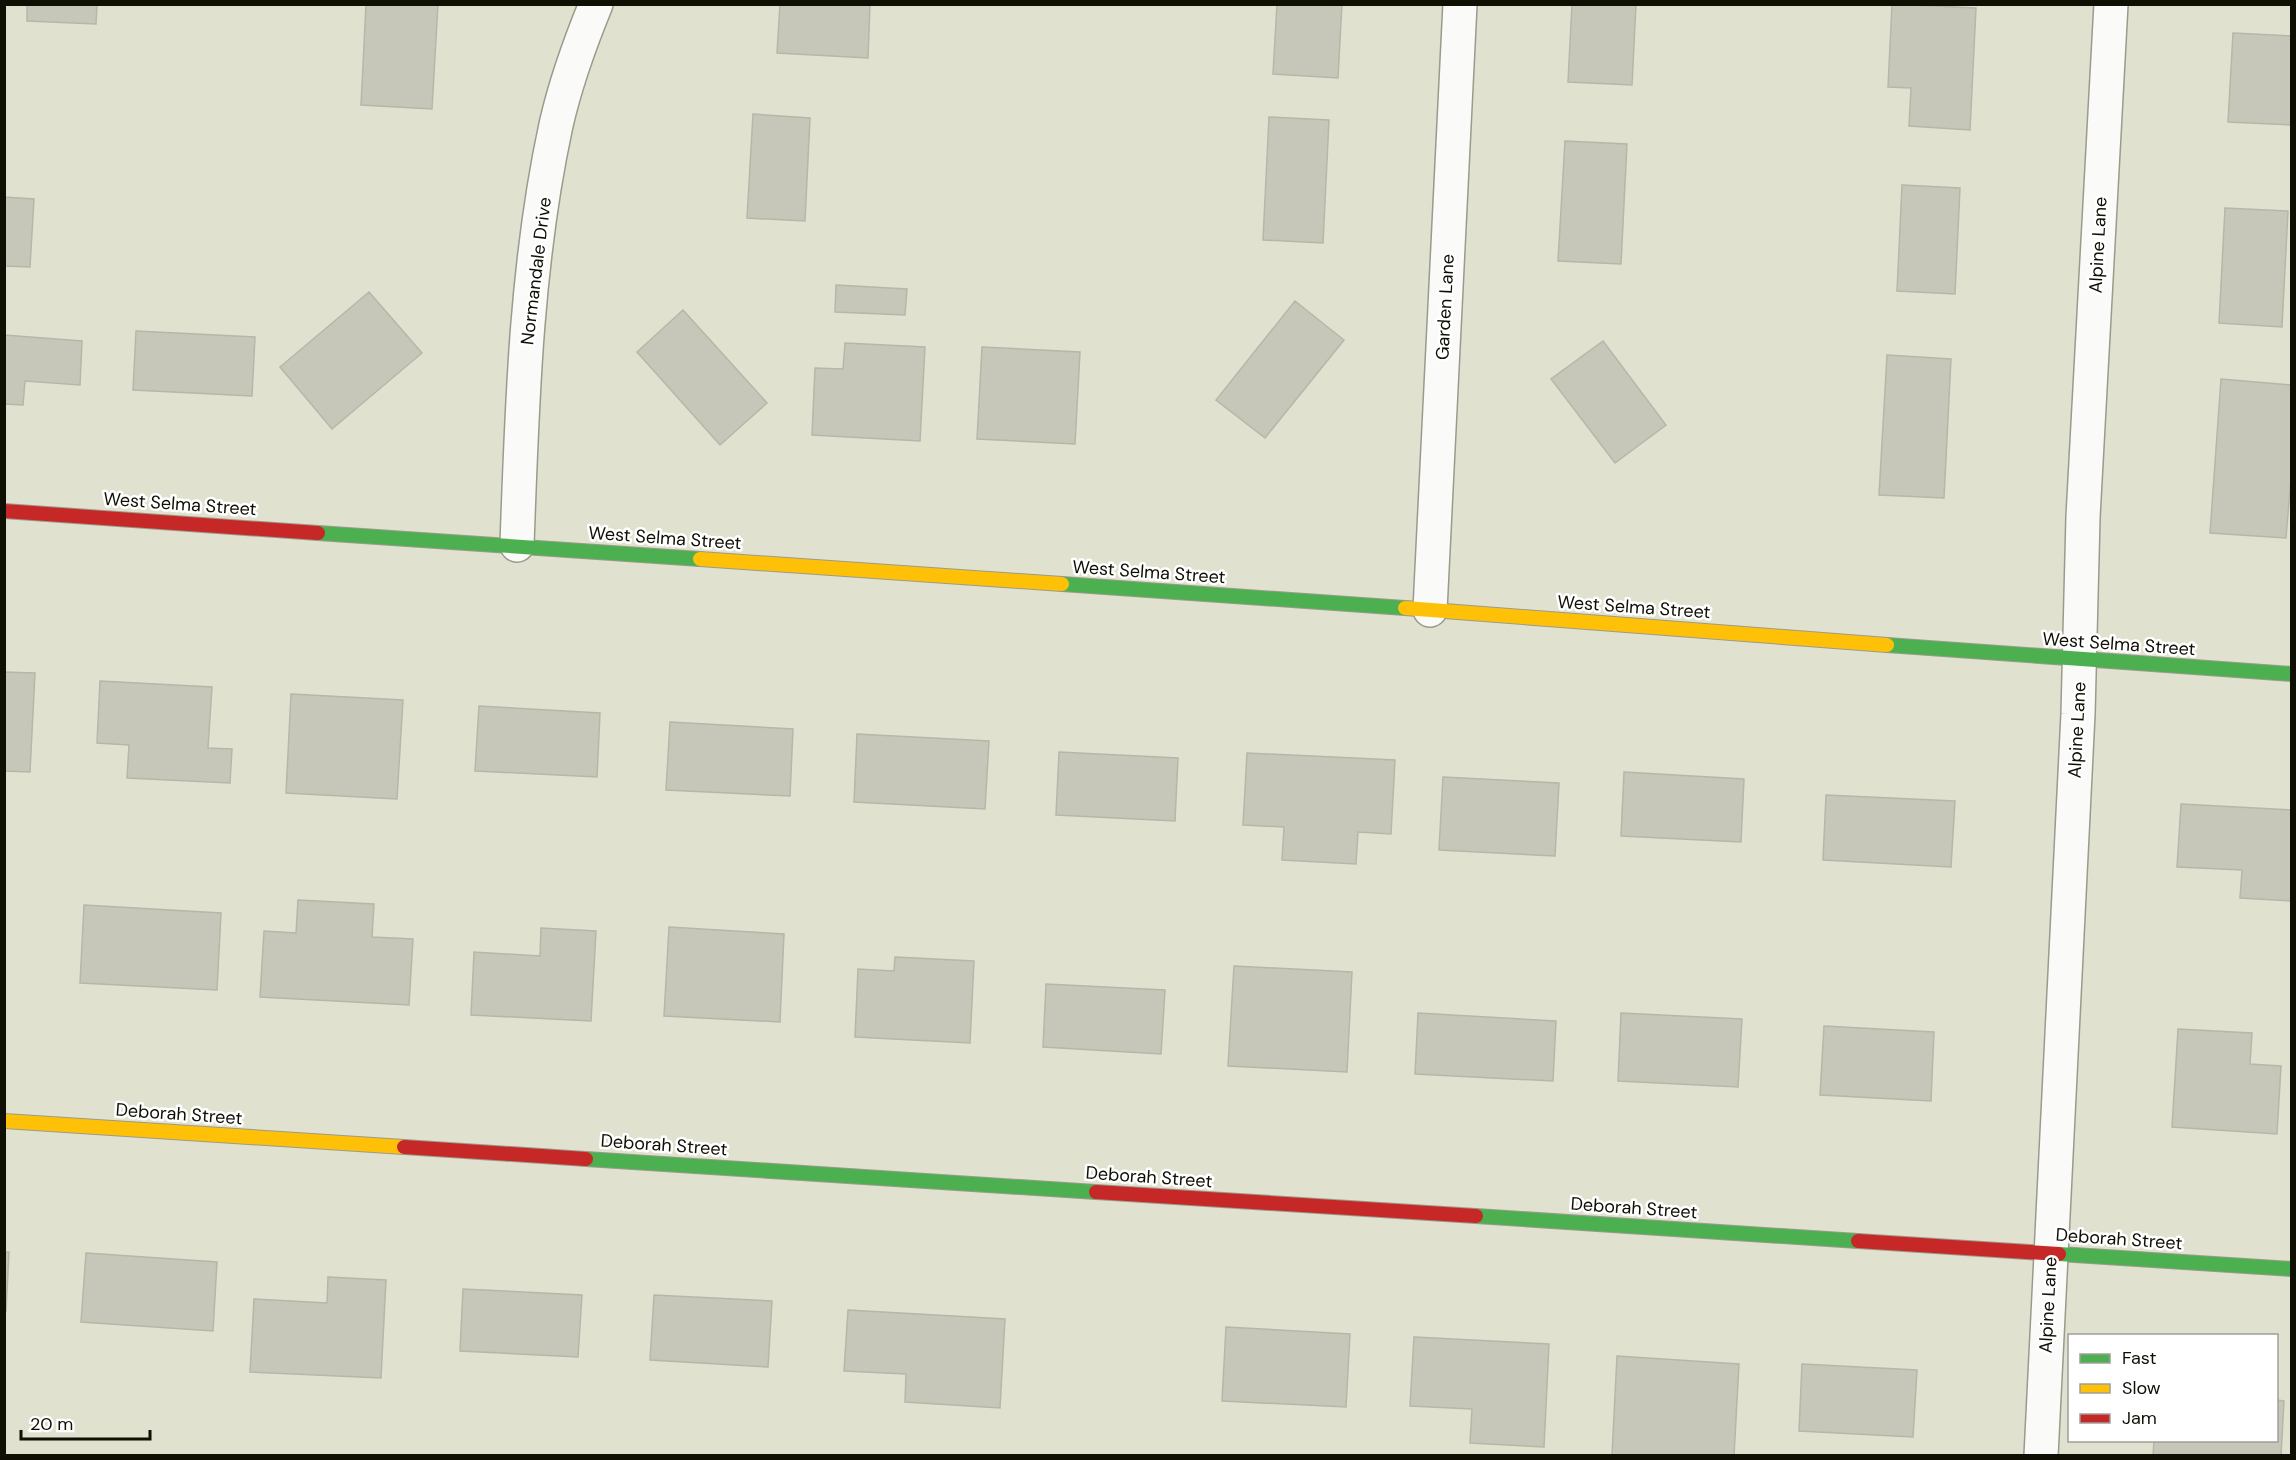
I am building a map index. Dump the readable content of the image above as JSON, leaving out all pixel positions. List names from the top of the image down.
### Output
{
  "streets": {
    "street": [
      "Alpine Lane",
      "Normandale Drive",
      "Garden Lane",
      "West Selma Street",
      "Deborah Street"
    ]
  },
  "crossings": [
    ["Alpine Lane", "West Selma Street"],
    ["Alpine Lane", "Deborah Street"],
    ["Normandale Drive", "West Selma Street"],
    ["Garden Lane", "West Selma Street"]
  ],
  "legend": ["Fast", "Slow", "Jam"],
  "scale_bar": "20 m"
}
